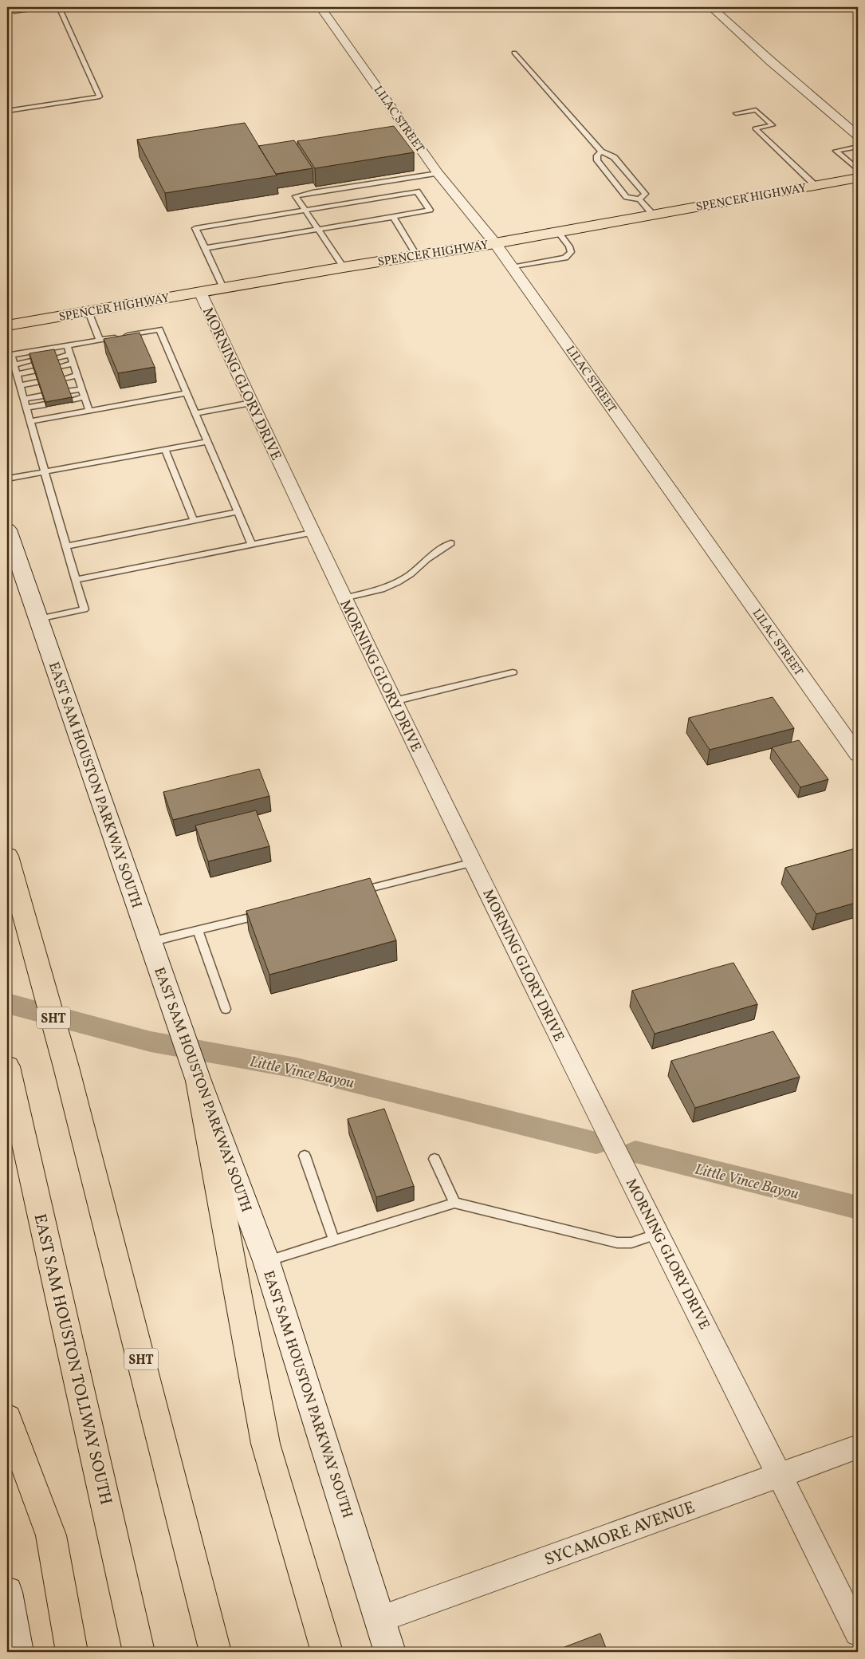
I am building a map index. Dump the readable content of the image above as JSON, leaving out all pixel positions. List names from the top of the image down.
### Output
{
  "streets": {
    "main road": [
      "SPENCER HIGHWAY",
      "EAST SAM HOUSTON PARKWAY SOUTH",
      "SHT",
      "EAST SAM HOUSTON TOLLWAY SOUTH"
    ],
    "street": ["LILAC STREET", "MORNING GLORY DRIVE", "SYCAMORE AVENUE"]
  },
  "crossings": [
    ["LILAC STREET", "SPENCER HIGHWAY"],
    ["SPENCER HIGHWAY", "MORNING GLORY DRIVE"],
    ["MORNING GLORY DRIVE", "SYCAMORE AVENUE"],
    ["EAST SAM HOUSTON PARKWAY SOUTH", "SYCAMORE AVENUE"]
  ],
  "water": ["Little Vince Bayou"]
}
